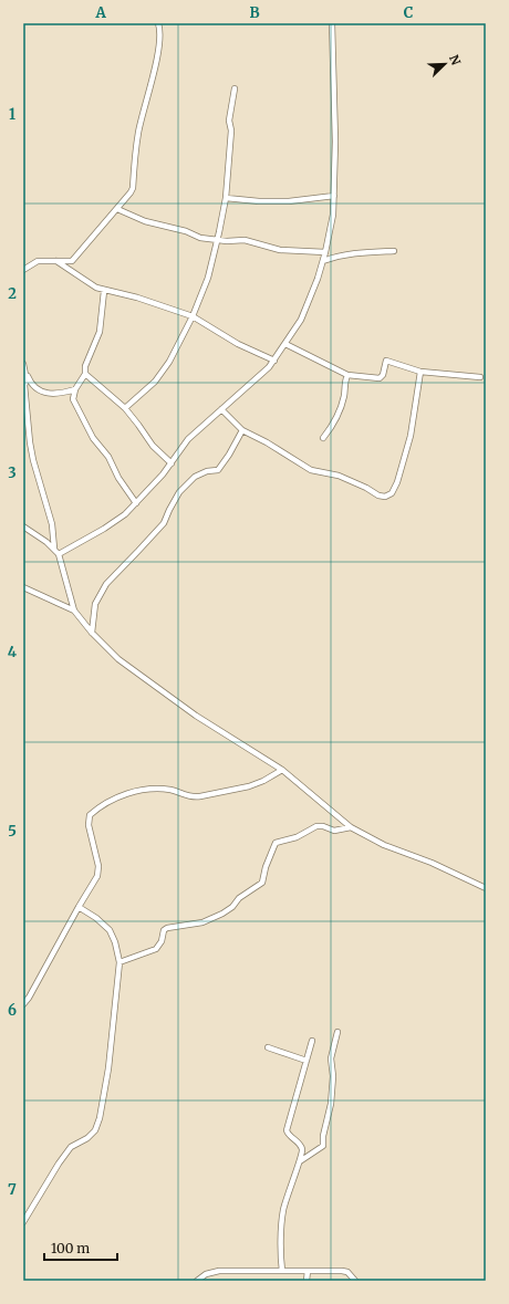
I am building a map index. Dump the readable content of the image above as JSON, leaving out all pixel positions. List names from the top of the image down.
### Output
{
  "scale_bar": "100 m",
  "north": "top right",
  "grid": {
    "columns": ["A", "B", "C"],
    "rows": [
      "1",
      "2",
      "3",
      "4",
      "5",
      "6",
      "7"
    ]
  }
}
